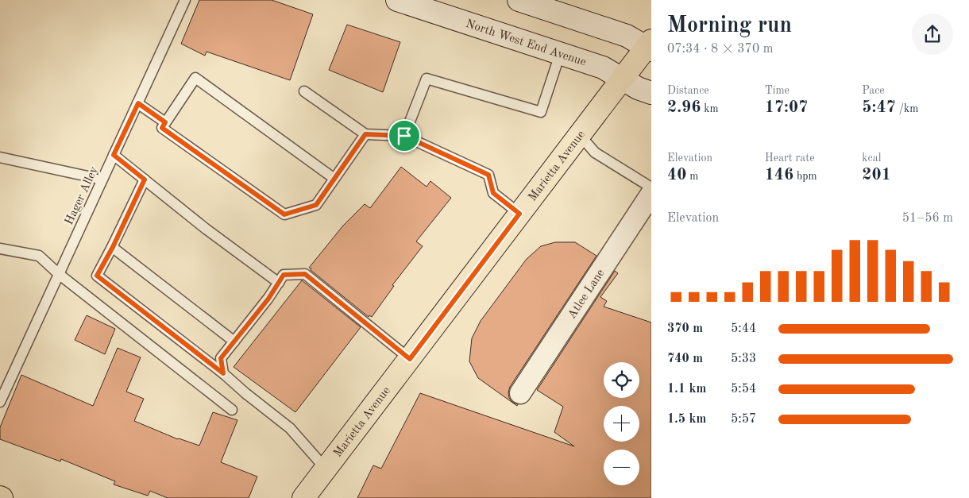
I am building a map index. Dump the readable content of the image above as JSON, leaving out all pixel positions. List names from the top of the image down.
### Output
{
  "streets": {
    "main road": ["Marietta Avenue"],
    "street": ["North West End Avenue", "Atlee Lane"],
    "lane": ["Hager Alley"]
  },
  "crossings": [
    ["North West End Avenue", "Marietta Avenue"]
  ],
  "page": {
    "heading": ["Morning run", "07:34 · 8 × 370 m"],
    "stats": [
      ["Distance", "2.96 km"],
      ["Time", "17:07"],
      ["Pace", "5:47 /km"],
      ["Elevation", "40 m"],
      ["Heart rate", "146 bpm"],
      ["kcal", "201"]
    ],
    "chart": ["Elevation", "51–56 m"],
    "list": [
      {
        "name": "370 m",
        "note": "5:44"
      },
      {
        "name": "740 m",
        "note": "5:33"
      },
      {
        "name": "1.1 km",
        "note": "5:54"
      },
      {
        "name": "1.5 km",
        "note": "5:57"
      }
    ],
    "map_buttons": ["+", "−"]
  }
}
